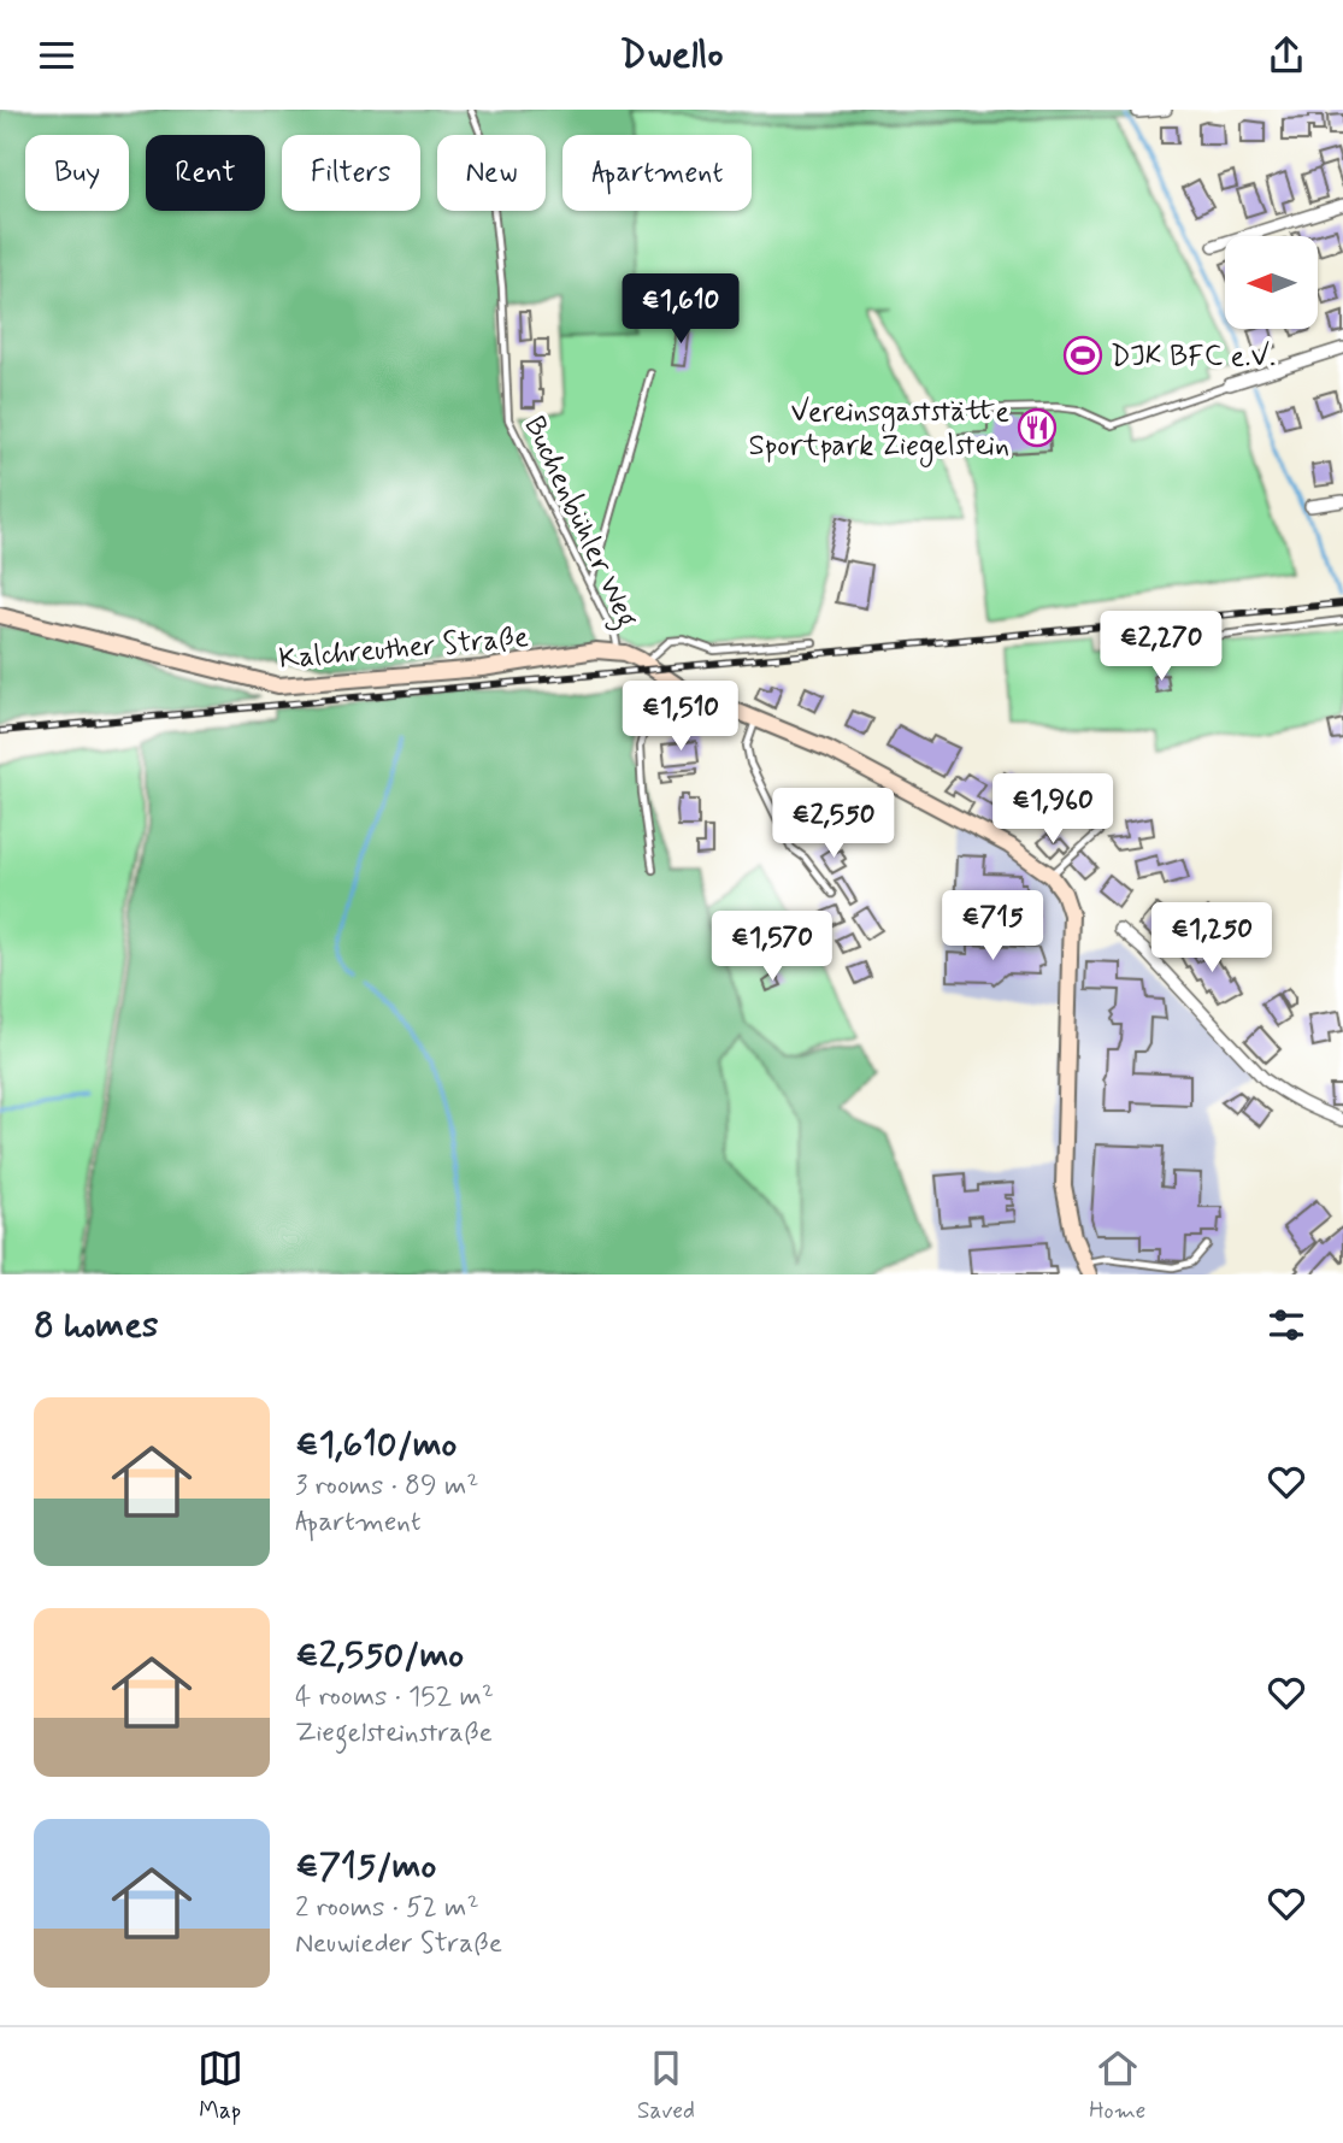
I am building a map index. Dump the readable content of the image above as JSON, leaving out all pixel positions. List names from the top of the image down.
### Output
{
  "streets": {
    "street": ["Kalchreuther Straße"],
    "lane": ["Buchenbühler Weg"]
  },
  "crossings": [
    ["Buchenbühler Weg", "Kalchreuther Straße"]
  ],
  "places": {
    "sports": ["DJK BFC e.V."],
    "restaurant": ["Vereinsgaststätte Sportpark Ziegelstein"]
  },
  "north": "left",
  "page": {
    "header": "Dwello",
    "chip": [
      "Buy",
      "Rent",
      "Filters",
      "New",
      "Apartment"
    ],
    "price": [
      "€1,610",
      "€2,270",
      "€1,510",
      "€1,960",
      "€2,550",
      "€715",
      "€1,250",
      "€1,570"
    ],
    "heading": "8 homes",
    "list": [
      {
        "name": "€1,610/mo",
        "note": "3 rooms · 89 m² · Apartment"
      },
      {
        "name": "€2,550/mo",
        "note": "4 rooms · 152 m² · Ziegelsteinstraße"
      },
      {
        "name": "€715/mo",
        "note": "2 rooms · 52 m² · Neuwieder Straße"
      }
    ],
    "tabs": ["Map", "Saved", "Home"]
  }
}
